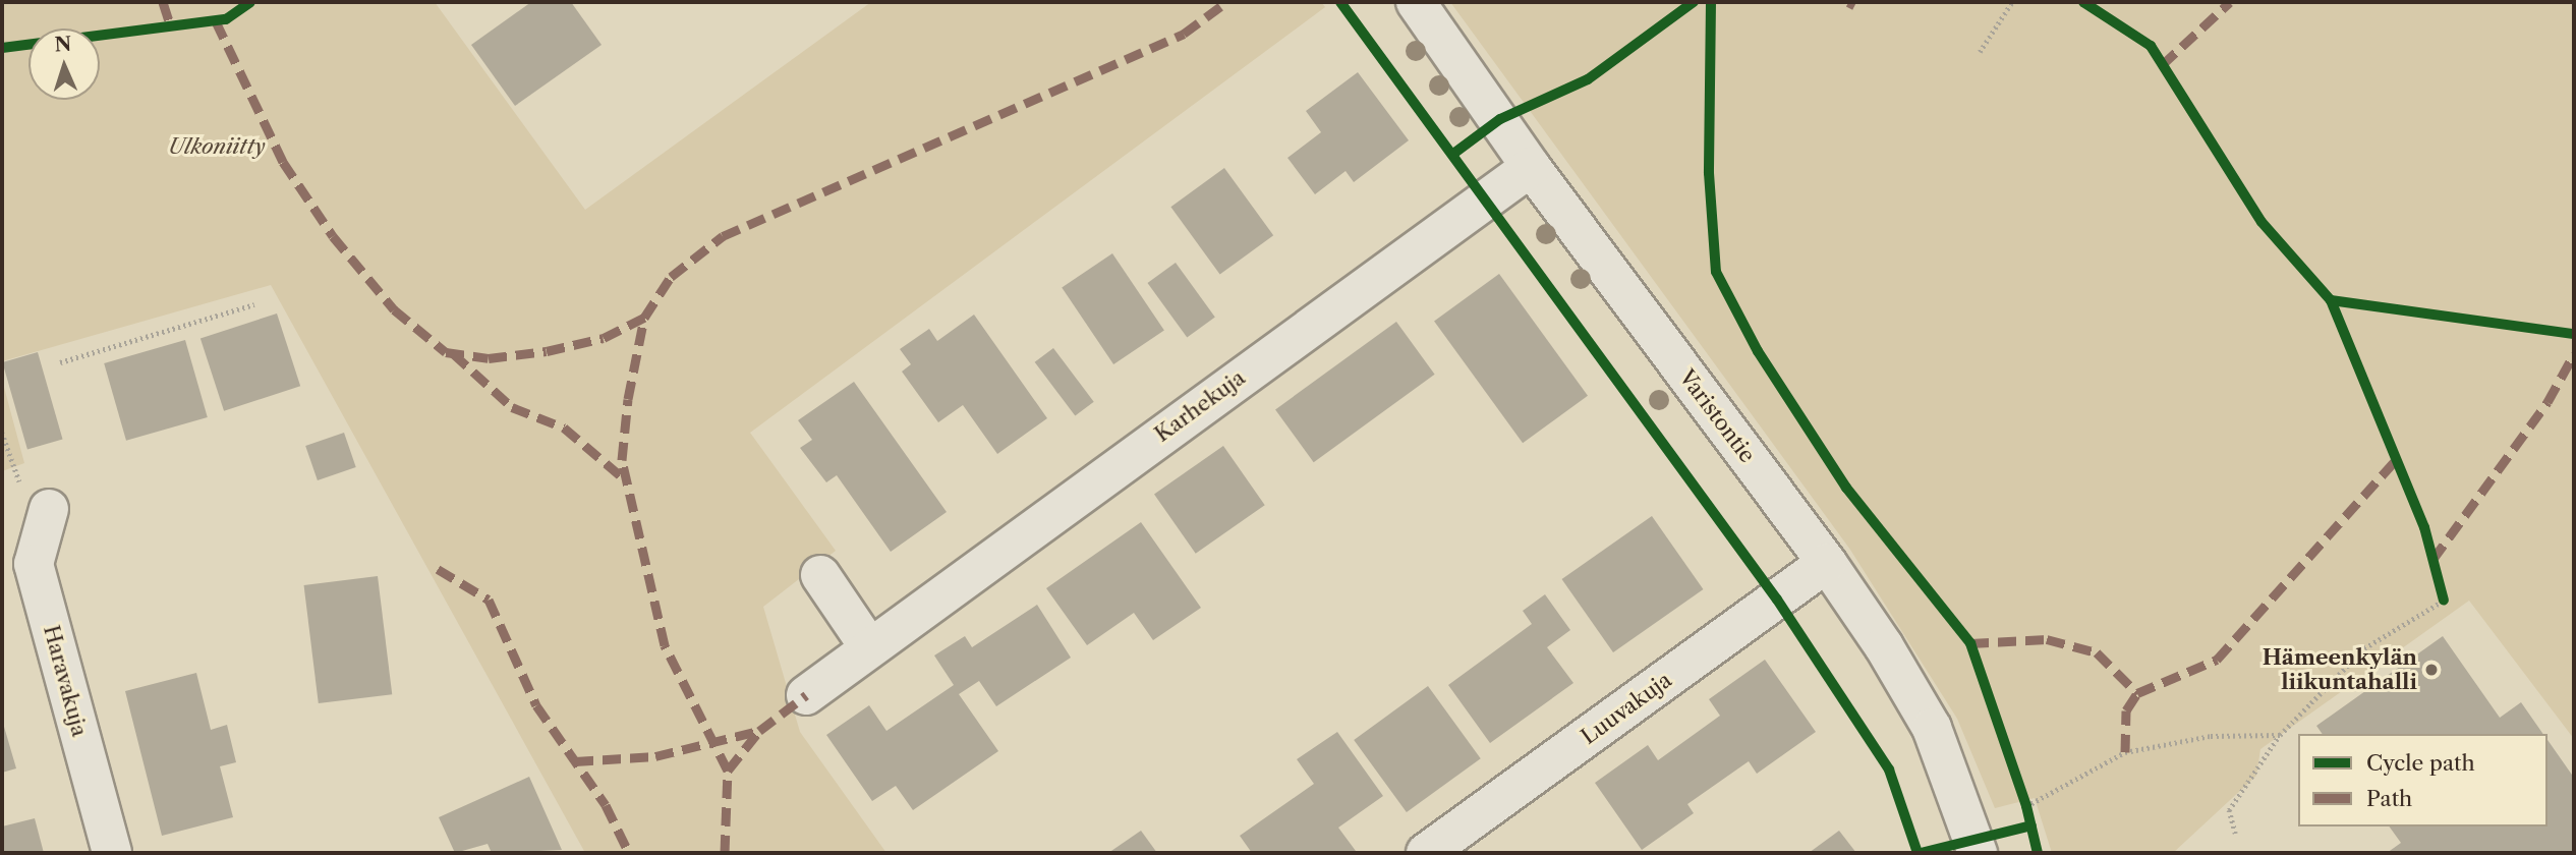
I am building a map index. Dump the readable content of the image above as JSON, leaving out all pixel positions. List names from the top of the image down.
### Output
{
  "streets": {
    "street": [
      "Karhekuja",
      "Varistontie",
      "Haravakuja",
      "Luuvakuja"
    ]
  },
  "crossings": [
    ["Karhekuja", "Varistontie"],
    ["Varistontie", "Luuvakuja"]
  ],
  "parks": ["Ulkoniitty"],
  "places": ["Hämeenkylän liikuntahalli"],
  "legend": ["Cycle path", "Path"],
  "north": "top"
}
